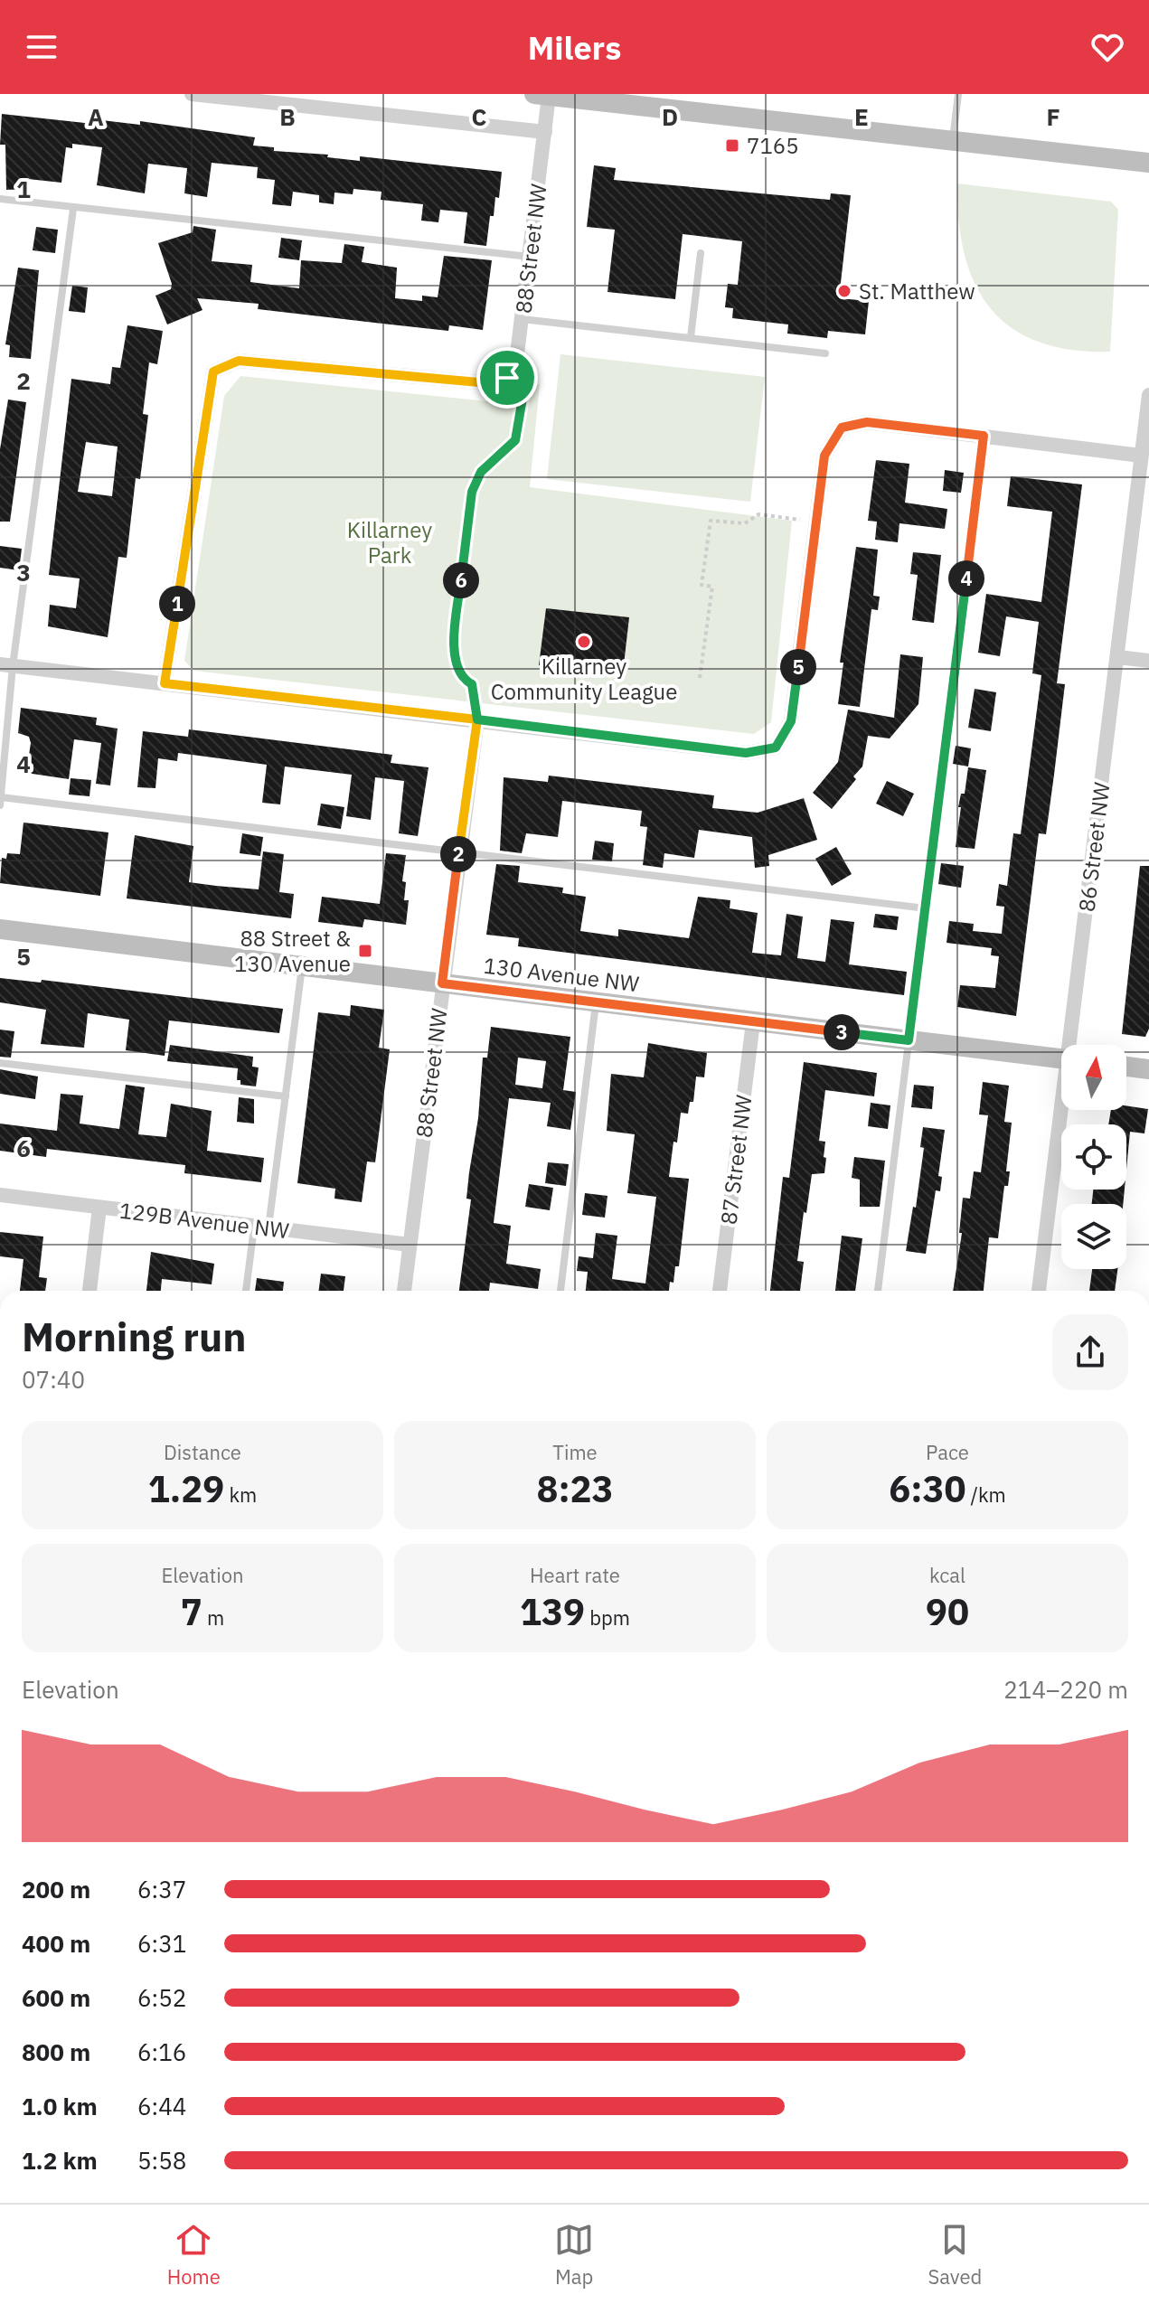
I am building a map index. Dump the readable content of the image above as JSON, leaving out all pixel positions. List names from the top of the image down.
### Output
{
  "streets": {
    "street": [
      "88 Street NW",
      "86 Street NW",
      "130 Avenue NW",
      "87 Street NW",
      "129B Avenue NW"
    ]
  },
  "crossings": [
    ["88 Street NW", "130 Avenue NW"],
    ["88 Street NW", "129B Avenue NW"],
    ["130 Avenue NW", "87 Street NW"]
  ],
  "parks": ["Killarney Park"],
  "places": {
    "transit": ["7165", "88 Street & 130 Avenue"],
    "other": ["St. Matthew", "Killarney Community League"]
  },
  "north": "top",
  "page": {
    "header": "Milers",
    "pins": [
      "4",
      "6",
      "1",
      "5",
      "2",
      "3"
    ],
    "heading": ["Morning run", "07:40"],
    "stats": [
      ["Distance", "1.29 km"],
      ["Time", "8:23"],
      ["Pace", "6:30 /km"],
      ["Elevation", "7 m"],
      ["Heart rate", "139 bpm"],
      ["kcal", "90"]
    ],
    "chart": ["Elevation", "214–220 m"],
    "list": [
      {
        "name": "200 m",
        "note": "6:37"
      },
      {
        "name": "400 m",
        "note": "6:31"
      },
      {
        "name": "600 m",
        "note": "6:52"
      },
      {
        "name": "800 m",
        "note": "6:16"
      },
      {
        "name": "1.0 km",
        "note": "6:44"
      },
      {
        "name": "1.2 km",
        "note": "5:58"
      }
    ],
    "tabs": ["Home", "Map", "Saved"]
  },
  "grid": {
    "columns": [
      "A",
      "B",
      "C",
      "D",
      "E",
      "F"
    ],
    "rows": [
      "1",
      "2",
      "3",
      "4",
      "5",
      "6"
    ]
  }
}
